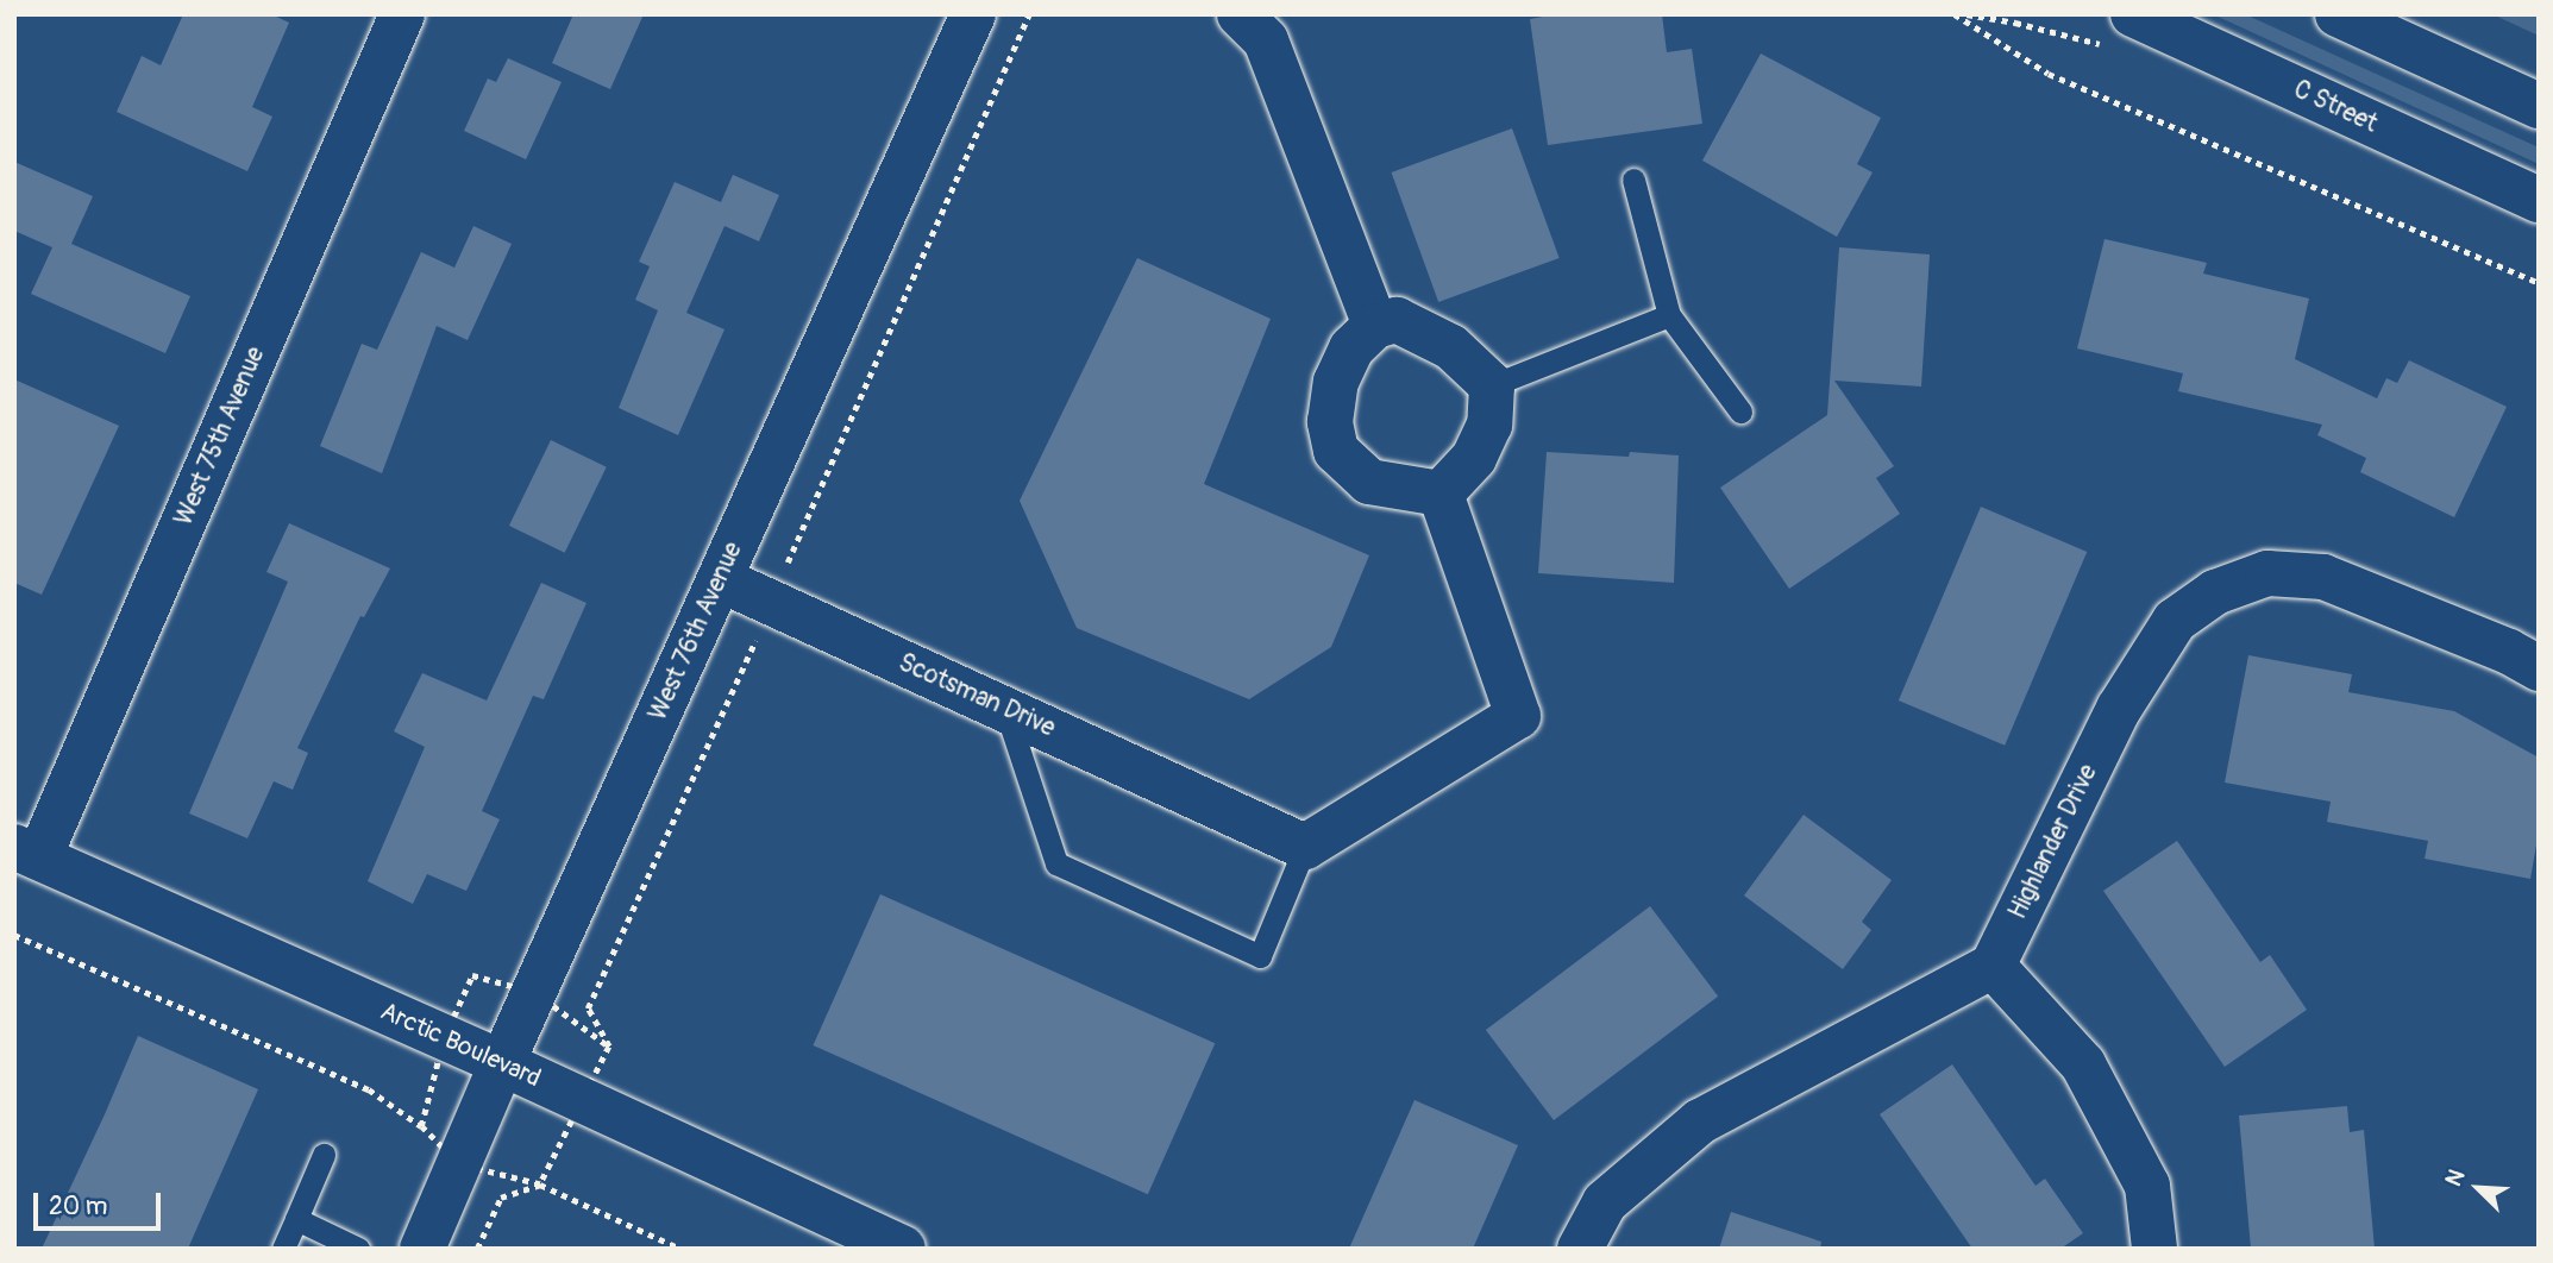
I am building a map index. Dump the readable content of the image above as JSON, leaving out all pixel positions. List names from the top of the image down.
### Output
{
  "streets": {
    "street": [
      "C Street",
      "West 75th Avenue",
      "West 76th Avenue",
      "Scotsman Drive",
      "Highlander Drive",
      "Arctic Boulevard"
    ]
  },
  "crossings": [
    ["West 75th Avenue", "Arctic Boulevard"],
    ["West 76th Avenue", "Scotsman Drive"],
    ["West 76th Avenue", "Arctic Boulevard"]
  ],
  "scale_bar": "20 m",
  "north": "top left"
}
